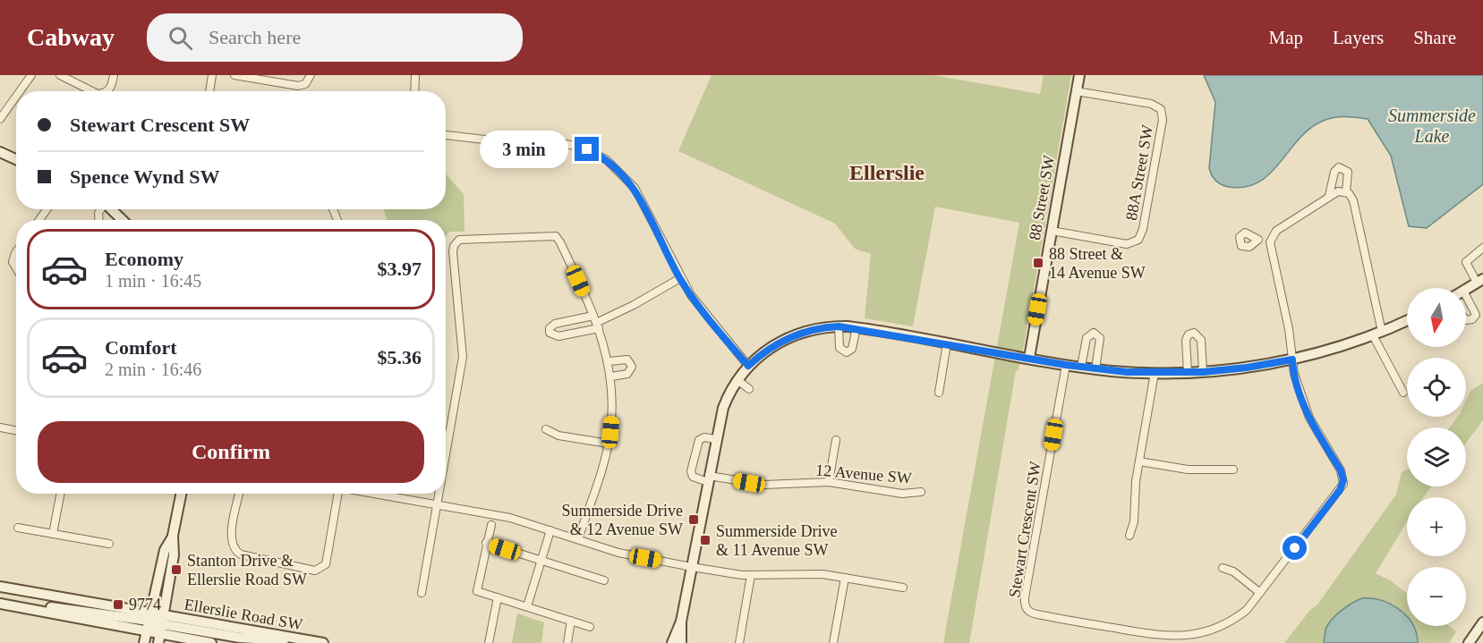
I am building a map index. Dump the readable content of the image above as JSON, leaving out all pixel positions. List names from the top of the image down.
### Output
{
  "streets": {
    "street": [
      "88A Street SW",
      "88 Street SW",
      "12 Avenue SW",
      "Stewart Crescent SW",
      "Ellerslie Road SW"
    ]
  },
  "crossings": [
    ["88A Street SW", "88 Street SW"]
  ],
  "districts": ["Ellerslie"],
  "water": ["Summerside Lake"],
  "places": {
    "transit": [
      "88 Street & 14 Avenue SW",
      "Summerside Drive & 12 Avenue SW",
      "Summerside Drive & 11 Avenue SW",
      "Stanton Drive & Ellerslie Road SW",
      "9774"
    ]
  },
  "north": "bottom",
  "page": {
    "header": "Cabway",
    "search": "Search here",
    "nav": ["Map", "Layers", "Share"],
    "banner": ["Stewart Crescent SW", "Spence Wynd SW"],
    "bubble": "3 min",
    "list": [
      {
        "name": "Economy",
        "note": "1 min · 16:45",
        "value": "$3.97"
      },
      {
        "name": "Comfort",
        "note": "2 min · 16:46",
        "value": "$5.36"
      }
    ],
    "map_buttons": ["+", "−"],
    "buttons": "Confirm"
  }
}
